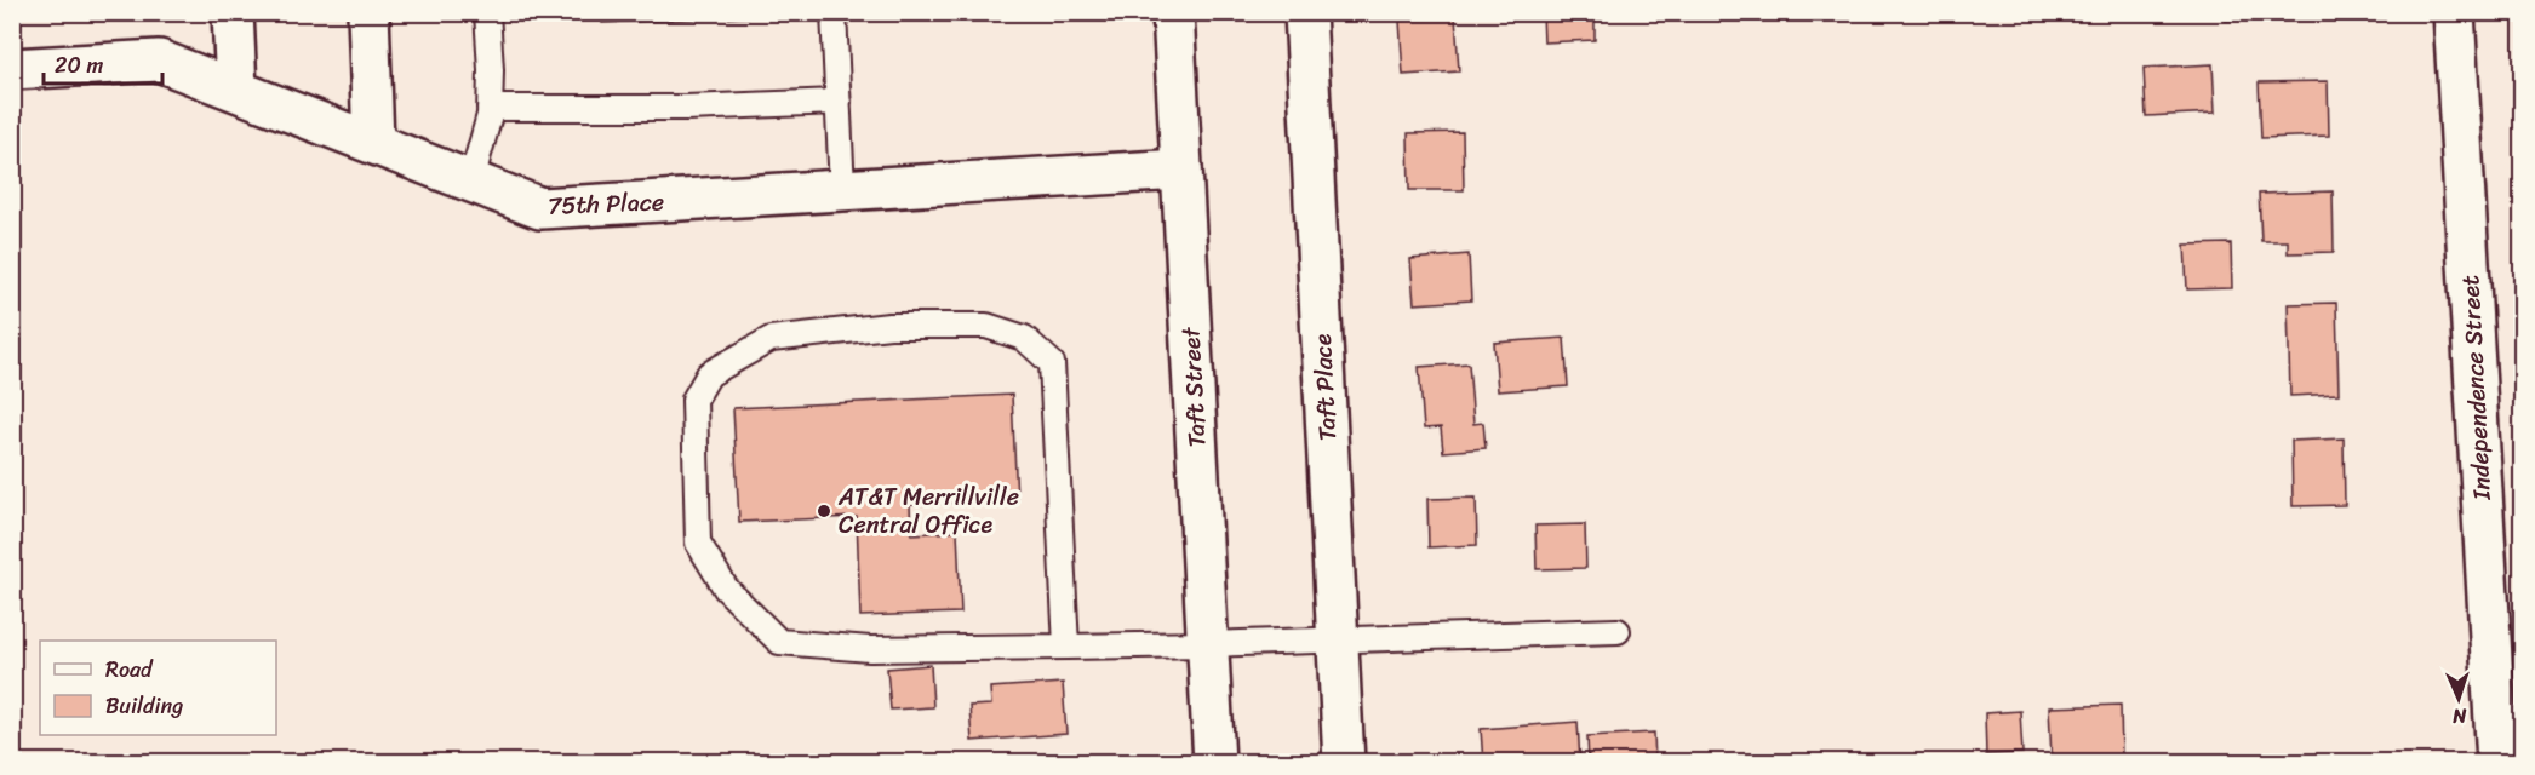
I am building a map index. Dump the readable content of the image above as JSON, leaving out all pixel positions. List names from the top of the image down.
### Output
{
  "streets": {
    "street": [
      "75th Place",
      "Taft Street",
      "Taft Place",
      "Independence Street"
    ]
  },
  "crossings": [
    ["75th Place", "Taft Street"]
  ],
  "places": ["AT&T Merrillville Central Office"],
  "legend": ["Road", "Building"],
  "scale_bar": "20 m",
  "north": "bottom"
}
